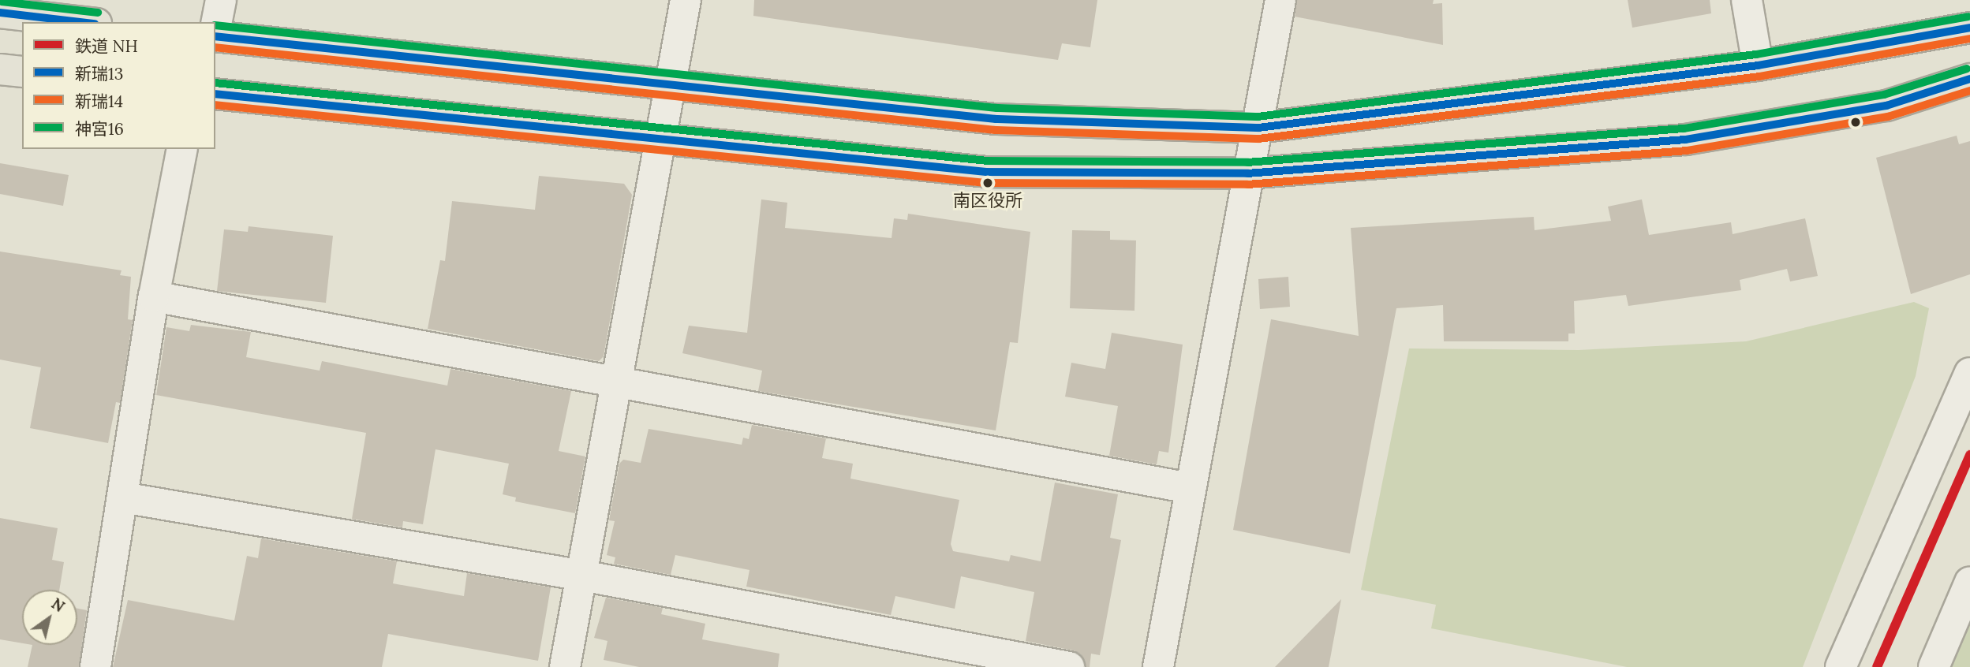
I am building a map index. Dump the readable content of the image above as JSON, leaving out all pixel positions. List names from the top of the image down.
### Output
{
  "places": ["南区役所"],
  "lines": [
    "transit line 神宮16",
    "transit line 新瑞13",
    "transit line 新瑞14",
    "rail line NH"
  ],
  "legend": [
    "鉄道 NH",
    "新瑞13",
    "新瑞14",
    "神宮16"
  ],
  "north": "top right"
}
